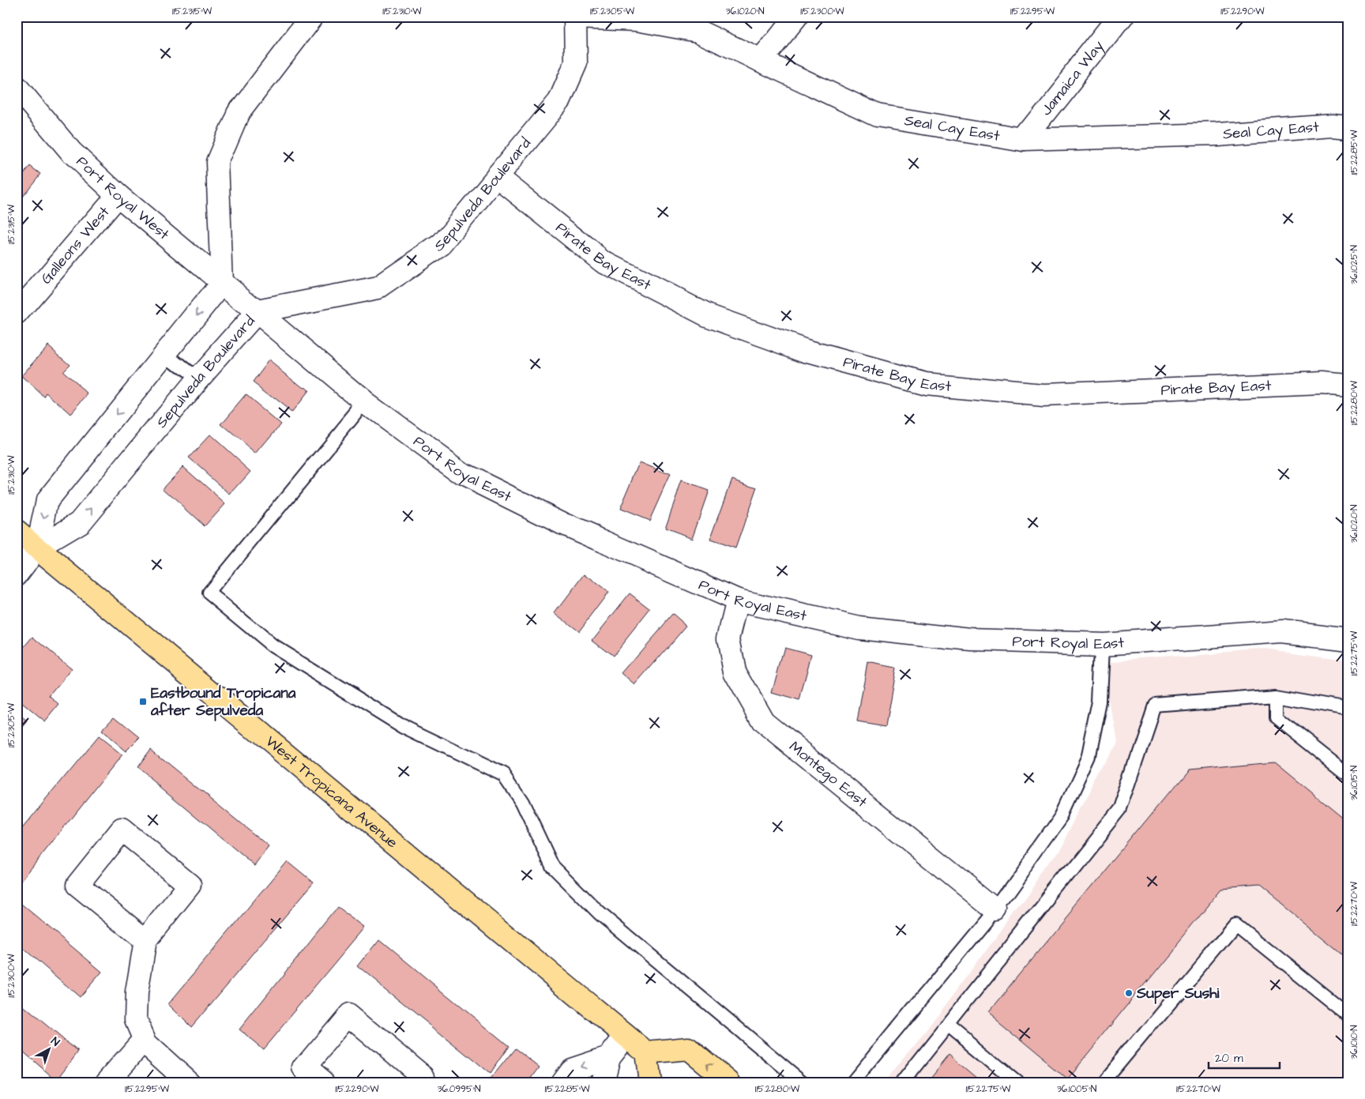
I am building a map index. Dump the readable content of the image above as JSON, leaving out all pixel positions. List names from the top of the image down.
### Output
{
  "streets": {
    "main road": ["West Tropicana Avenue"],
    "street": [
      "Jamaica Way",
      "Seal Cay East",
      "Sepulveda Boulevard",
      "Port Royal West",
      "Galleons West",
      "Pirate Bay East",
      "Port Royal East",
      "Montego East"
    ]
  },
  "crossings": [
    ["Jamaica Way", "Seal Cay East"],
    ["Seal Cay East", "Sepulveda Boulevard"],
    ["Sepulveda Boulevard", "Port Royal West"],
    ["Sepulveda Boulevard", "Pirate Bay East"],
    ["Sepulveda Boulevard", "Port Royal East"],
    ["Sepulveda Boulevard", "West Tropicana Avenue"],
    ["Port Royal West", "Galleons West"],
    ["Port Royal West", "Port Royal East"],
    ["Port Royal East", "Montego East"]
  ],
  "places": {
    "transit": ["Eastbound Tropicana after Sepulveda"],
    "other": ["Super Sushi"]
  },
  "scale_bar": "20 m",
  "north": "top right",
  "coordinates": [
    "115.2315°W",
    "115.2310°W",
    "115.2305°W",
    "36.1020°N",
    "115.2300°W",
    "115.2295°W",
    "115.2290°W",
    "115.2285°W",
    "36.1025°N",
    "115.2280°W",
    "115.2275°W",
    "36.1015°N",
    "115.2270°W",
    "36.1010°N",
    "36.0995°N",
    "36.1005°N"
  ]
}
